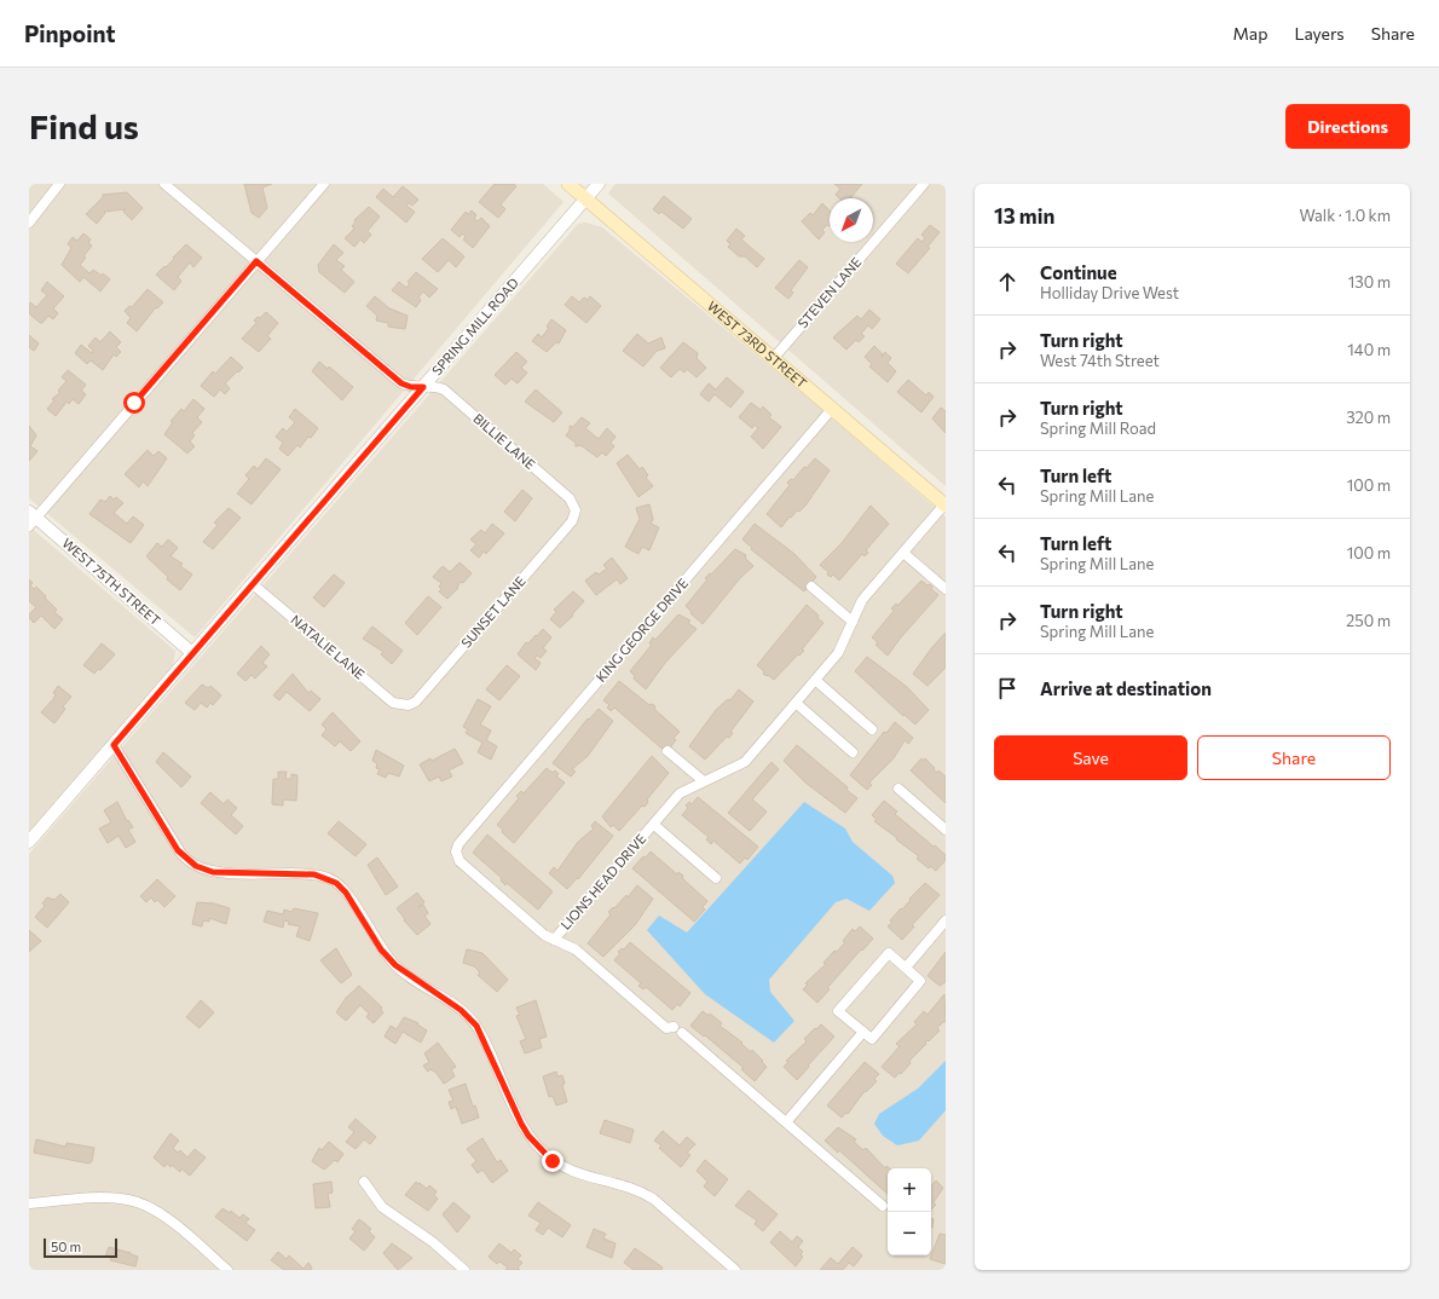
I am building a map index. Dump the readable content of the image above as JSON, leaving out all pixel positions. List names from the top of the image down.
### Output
{
  "streets": {
    "main road": ["WEST 73RD STREET"],
    "street": [
      "STEVEN LANE",
      "SPRING MILL ROAD",
      "BILLIE LANE",
      "WEST 75TH STREET",
      "SUNSET LANE",
      "KING GEORGE DRIVE",
      "NATALIE LANE",
      "LIONS HEAD DRIVE"
    ]
  },
  "crossings": [
    ["STEVEN LANE", "WEST 73RD STREET"],
    ["SPRING MILL ROAD", "WEST 73RD STREET"],
    ["SPRING MILL ROAD", "BILLIE LANE"],
    ["SPRING MILL ROAD", "WEST 75TH STREET"],
    ["SPRING MILL ROAD", "NATALIE LANE"],
    ["WEST 73RD STREET", "KING GEORGE DRIVE"],
    ["WEST 73RD STREET", "LIONS HEAD DRIVE"],
    ["BILLIE LANE", "SUNSET LANE"],
    ["SUNSET LANE", "NATALIE LANE"],
    ["KING GEORGE DRIVE", "LIONS HEAD DRIVE"]
  ],
  "scale_bar": "50 m",
  "north": "bottom left",
  "page": {
    "header": "Pinpoint",
    "nav": ["Map", "Layers", "Share"],
    "buttons": [
      "Directions",
      ["Save", "Share"]
    ],
    "title": "Find us",
    "heading": ["13 min", "Walk · 1.0 km"],
    "list": [
      ["Continue", "Holliday Drive West", "130 m"],
      ["Turn right", "West 74th Street", "140 m"],
      ["Turn right", "Spring Mill Road", "320 m"],
      ["Turn left", "Spring Mill Lane", "100 m"],
      ["Turn left", "Spring Mill Lane", "100 m"],
      ["Turn right", "Spring Mill Lane", "250 m"],
      "Arrive at destination"
    ],
    "map_buttons": ["+", "−"],
    "scale": "50 m"
  }
}
